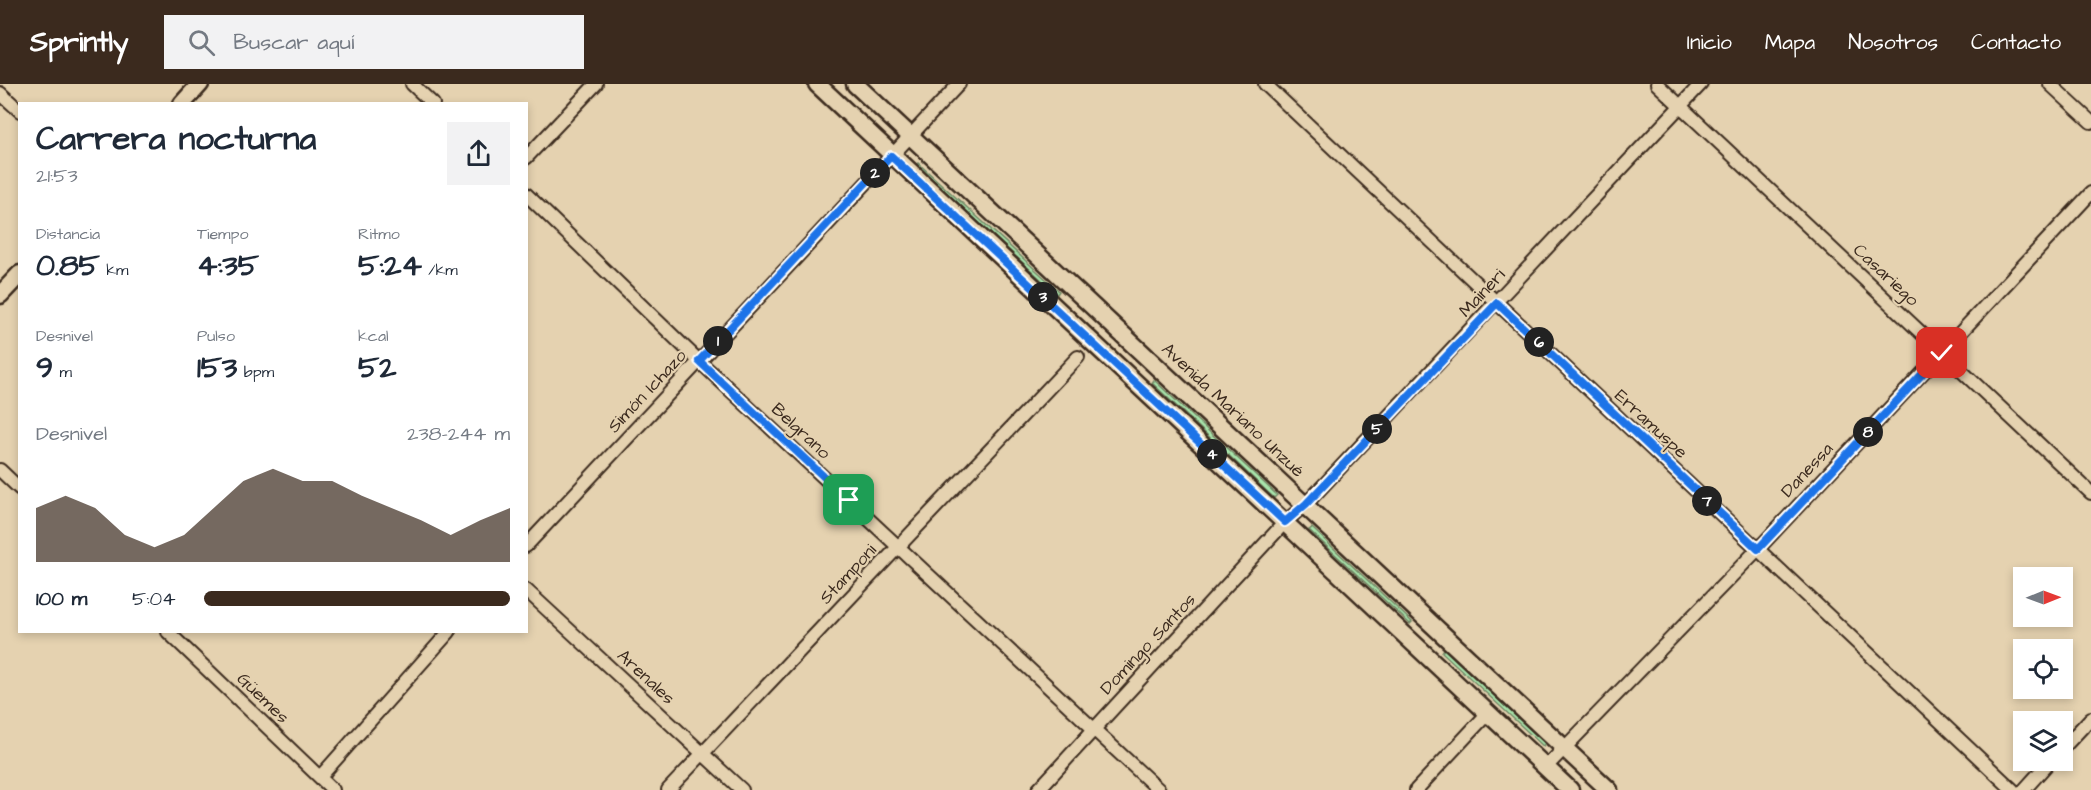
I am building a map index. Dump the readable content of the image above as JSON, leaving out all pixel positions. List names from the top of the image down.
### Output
{
  "streets": {
    "main road": ["Avenida Mariano Unzué"],
    "street": [
      "Casariego",
      "Maineri",
      "Simón Ichazo",
      "Erramuspe",
      "Belgrano",
      "Danessa",
      "Stamponi",
      "Domingo Santos",
      "Arenales",
      "Güemes"
    ]
  },
  "crossings": [
    ["Casariego", "Maineri"],
    ["Casariego", "Danessa"],
    ["Maineri", "Avenida Mariano Unzué"],
    ["Maineri", "Erramuspe"],
    ["Maineri", "Domingo Santos"],
    ["Simón Ichazo", "Avenida Mariano Unzué"],
    ["Simón Ichazo", "Belgrano"],
    ["Avenida Mariano Unzué", "Danessa"],
    ["Erramuspe", "Danessa"],
    ["Belgrano", "Stamponi"],
    ["Belgrano", "Domingo Santos"],
    ["Stamponi", "Arenales"]
  ],
  "north": "right",
  "page": {
    "header": "Sprintly",
    "search": "Buscar aquí",
    "nav": [
      "Inicio",
      "Mapa",
      "Nosotros",
      "Contacto"
    ],
    "heading": ["Carrera nocturna", "21:53"],
    "pins": [
      "2",
      "3",
      "1",
      "6",
      "5",
      "8",
      "4",
      "7"
    ],
    "stats": [
      ["Distancia", "0.85 km"],
      ["Tiempo", "4:35"],
      ["Ritmo", "5:24 /km"],
      ["Desnivel", "9 m"],
      ["Pulso", "153 bpm"],
      ["kcal", "52"]
    ],
    "chart": ["Desnivel", "238–244 m"],
    "list": [
      {
        "name": "100 m",
        "note": "5:04"
      }
    ]
  }
}
